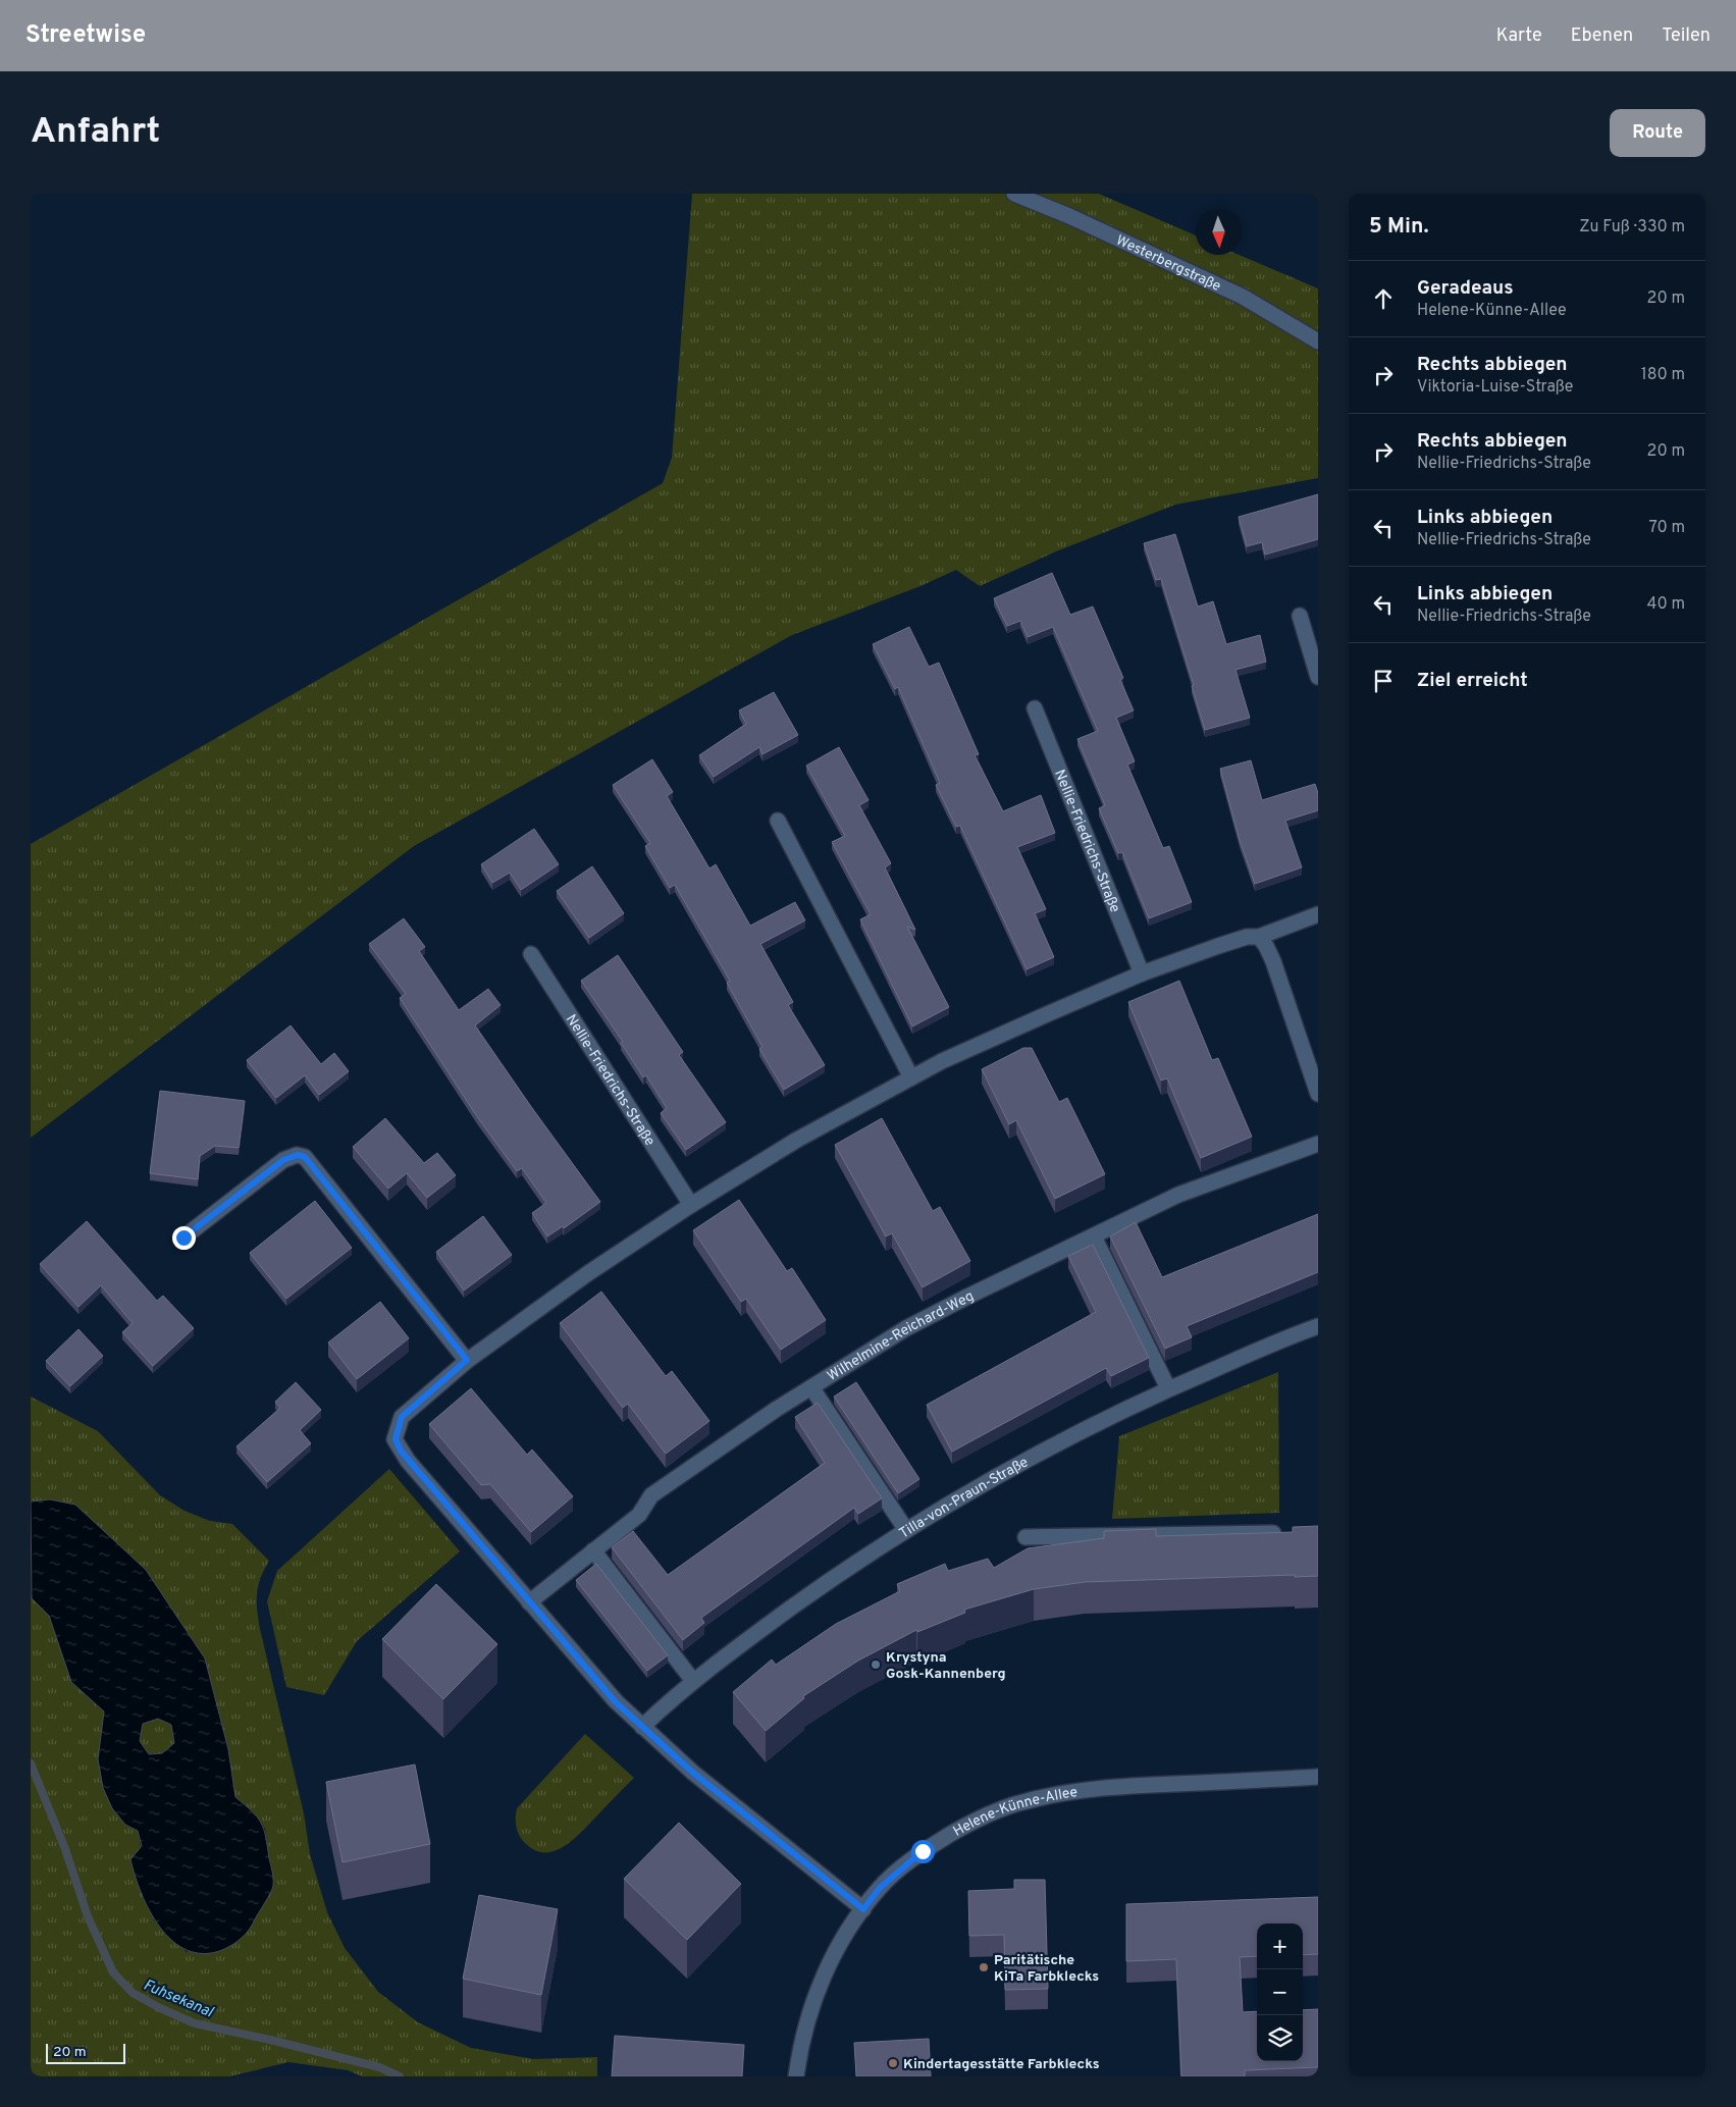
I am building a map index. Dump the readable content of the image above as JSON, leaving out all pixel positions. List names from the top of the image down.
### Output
{
  "streets": {
    "street": [
      "Westerbergstraße",
      "Nellie-Friedrichs-Straße",
      "Wilhelmine-Reichard-Weg",
      "Tilla-von-Praun-Straße",
      "Helene-Künne-Allee"
    ]
  },
  "water": ["Fuhsekanal"],
  "places": ["Krystyna Gosk-Kannenberg", "Paritätische KiTa Farbklecks", "Kindertagesstätte Farbklecks"],
  "scale_bar": "20 m",
  "north": "bottom",
  "page": {
    "header": "Streetwise",
    "nav": ["Karte", "Ebenen", "Teilen"],
    "buttons": "Route",
    "title": "Anfahrt",
    "heading": ["5 Min.", "Zu Fuß · 330 m"],
    "list": [
      ["Geradeaus", "Helene-Künne-Allee", "20 m"],
      ["Rechts abbiegen", "Viktoria-Luise-Straße", "180 m"],
      ["Rechts abbiegen", "Nellie-Friedrichs-Straße", "20 m"],
      ["Links abbiegen", "Nellie-Friedrichs-Straße", "70 m"],
      ["Links abbiegen", "Nellie-Friedrichs-Straße", "40 m"],
      "Ziel erreicht"
    ],
    "map_buttons": ["+", "−"],
    "scale": "20 m"
  }
}
